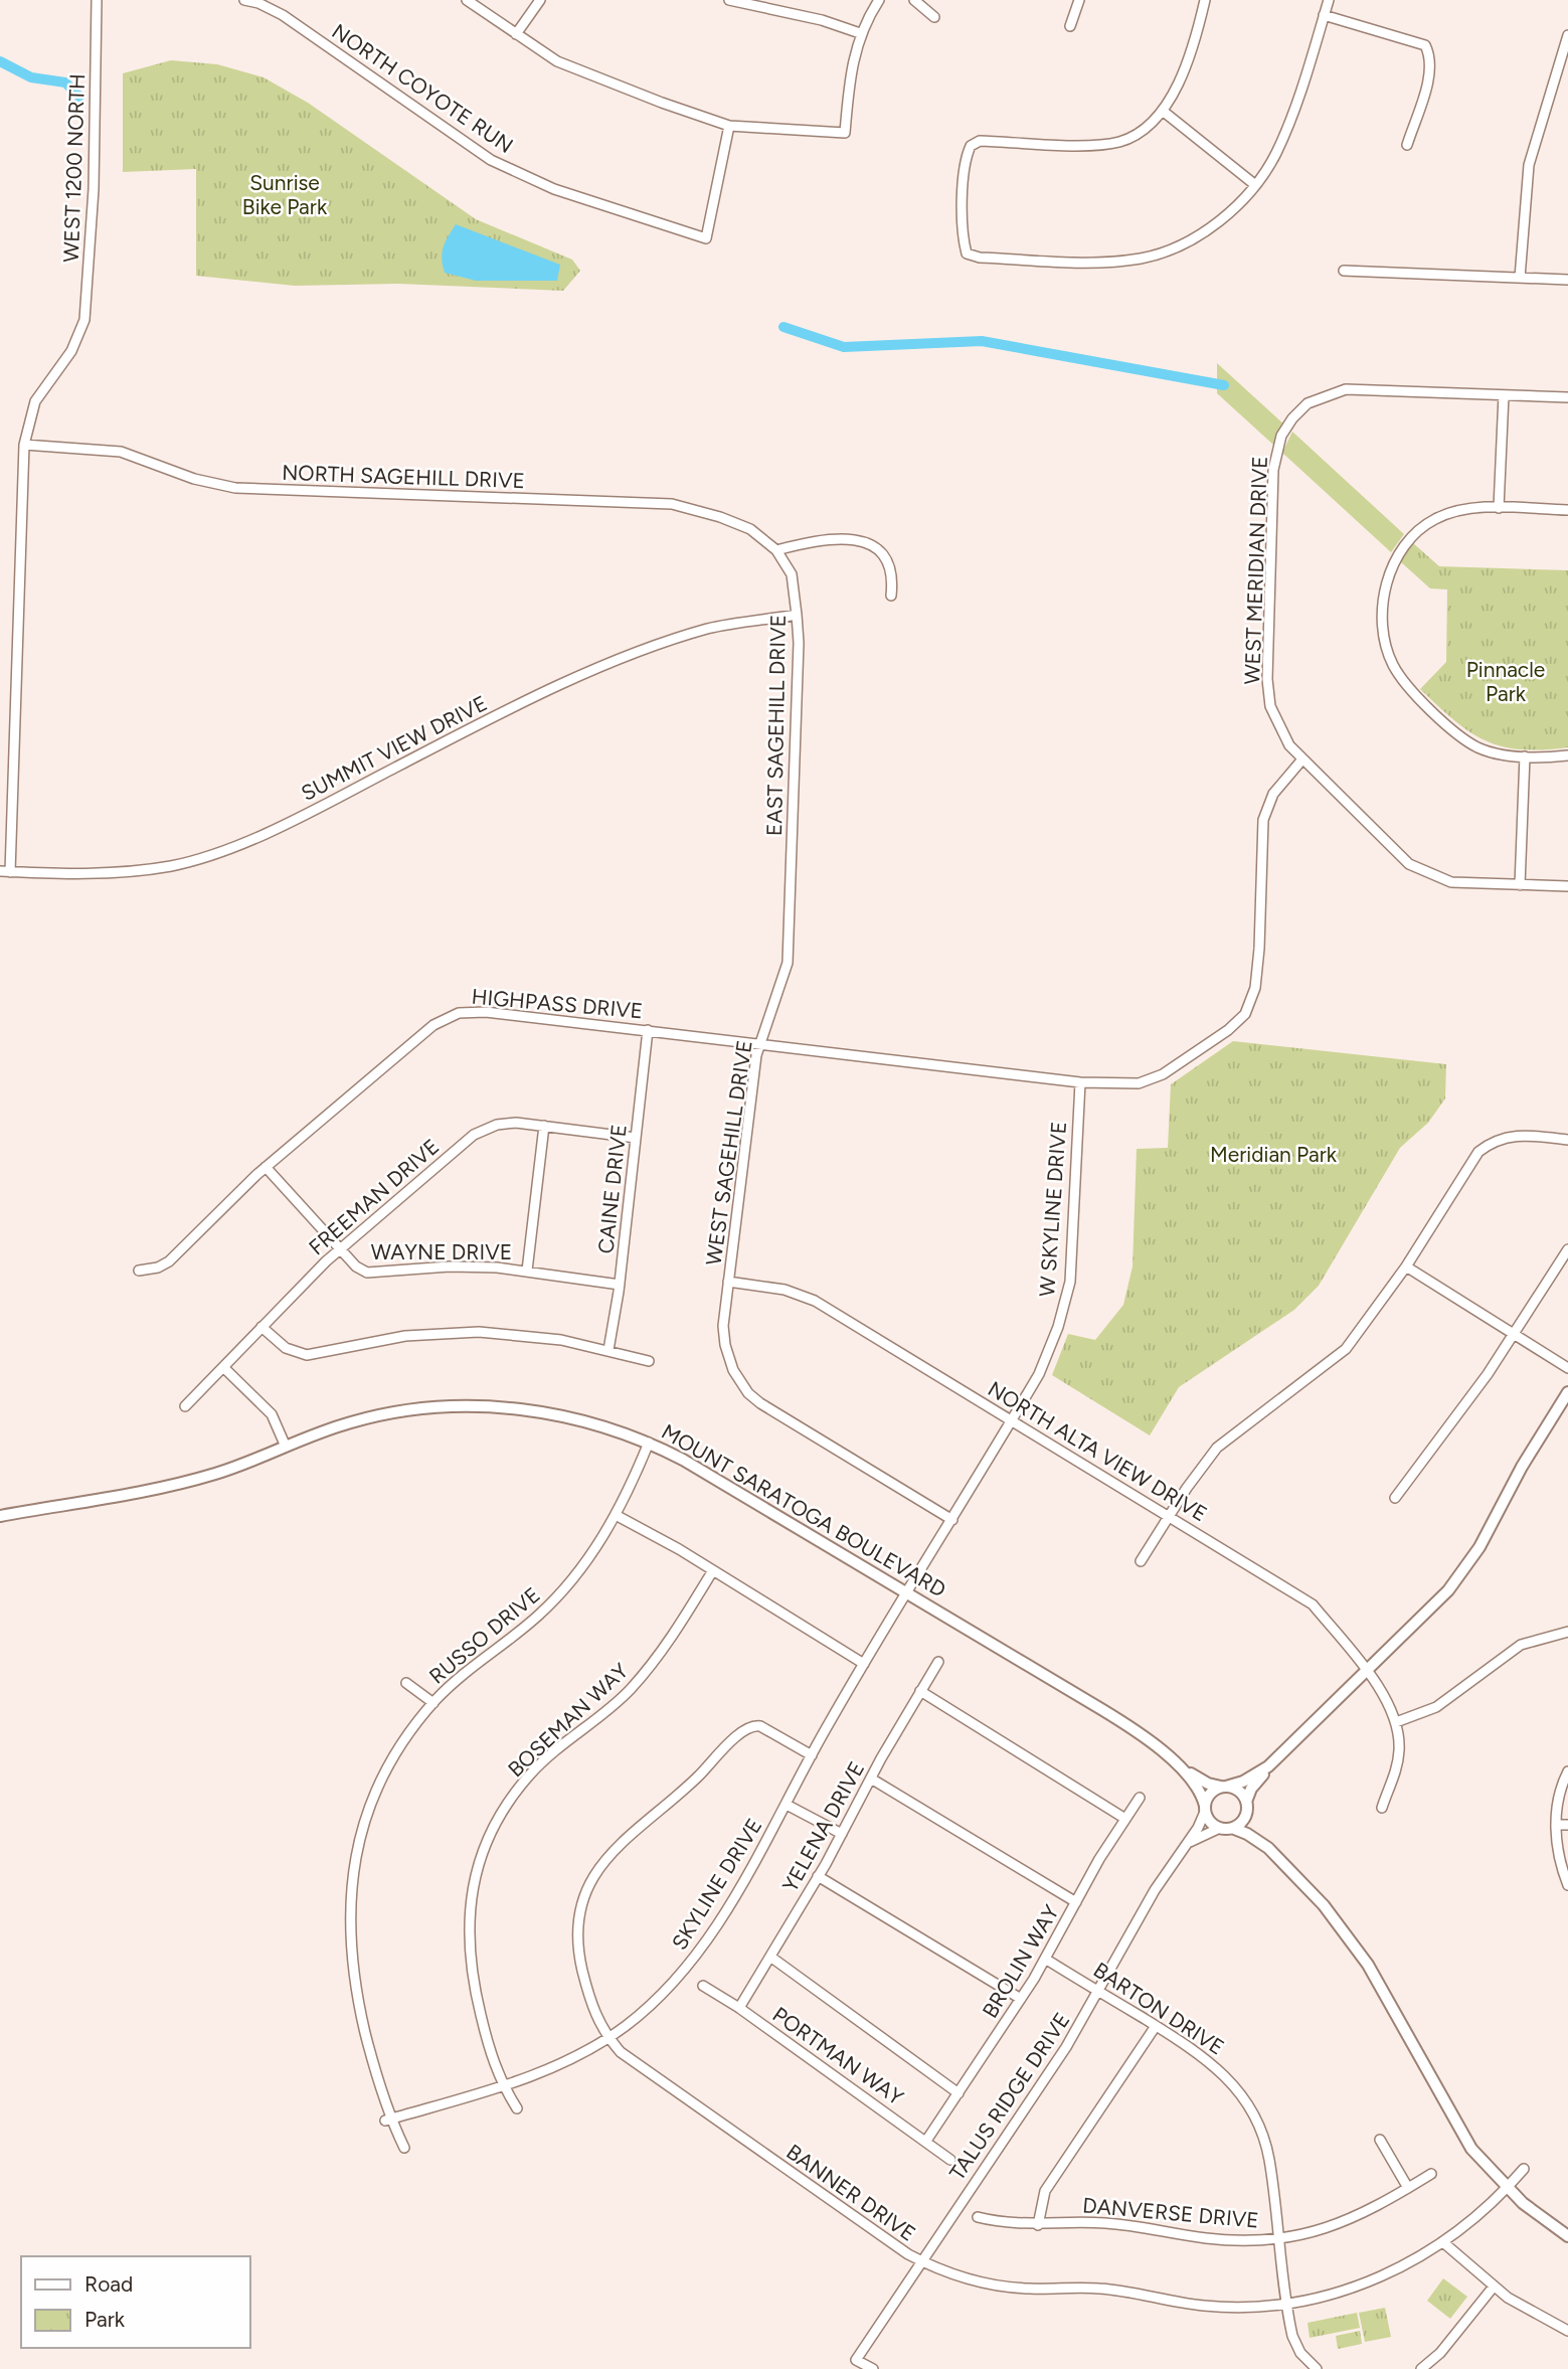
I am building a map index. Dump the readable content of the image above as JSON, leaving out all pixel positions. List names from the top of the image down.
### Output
{
  "streets": {
    "street": [
      "NORTH COYOTE RUN",
      "WEST 1200 NORTH",
      "NORTH SAGEHILL DRIVE",
      "WEST MERIDIAN DRIVE",
      "EAST SAGEHILL DRIVE",
      "SUMMIT VIEW DRIVE",
      "HIGHPASS DRIVE",
      "WEST SAGEHILL DRIVE",
      "CAINE DRIVE",
      "FREEMAN DRIVE",
      "W SKYLINE DRIVE",
      "WAYNE DRIVE",
      "NORTH ALTA VIEW DRIVE",
      "MOUNT SARATOGA BOULEVARD",
      "RUSSO DRIVE",
      "BOSEMAN WAY",
      "YELENA DRIVE",
      "SKYLINE DRIVE",
      "BROLIN WAY",
      "BARTON DRIVE",
      "PORTMAN WAY",
      "TALUS RIDGE DRIVE",
      "BANNER DRIVE",
      "DANVERSE DRIVE"
    ]
  },
  "crossings": [
    ["WEST 1200 NORTH", "NORTH SAGEHILL DRIVE"],
    ["NORTH SAGEHILL DRIVE", "EAST SAGEHILL DRIVE"],
    ["WEST MERIDIAN DRIVE", "HIGHPASS DRIVE"],
    ["EAST SAGEHILL DRIVE", "SUMMIT VIEW DRIVE"],
    ["EAST SAGEHILL DRIVE", "WEST SAGEHILL DRIVE"],
    ["HIGHPASS DRIVE", "WEST SAGEHILL DRIVE"],
    ["HIGHPASS DRIVE", "CAINE DRIVE"],
    ["HIGHPASS DRIVE", "W SKYLINE DRIVE"],
    ["HIGHPASS DRIVE", "WAYNE DRIVE"],
    ["WEST SAGEHILL DRIVE", "NORTH ALTA VIEW DRIVE"],
    ["CAINE DRIVE", "FREEMAN DRIVE"],
    ["CAINE DRIVE", "WAYNE DRIVE"],
    ["FREEMAN DRIVE", "WAYNE DRIVE"],
    ["W SKYLINE DRIVE", "NORTH ALTA VIEW DRIVE"],
    ["W SKYLINE DRIVE", "MOUNT SARATOGA BOULEVARD"],
    ["W SKYLINE DRIVE", "SKYLINE DRIVE"],
    ["MOUNT SARATOGA BOULEVARD", "RUSSO DRIVE"],
    ["MOUNT SARATOGA BOULEVARD", "SKYLINE DRIVE"],
    ["MOUNT SARATOGA BOULEVARD", "TALUS RIDGE DRIVE"],
    ["RUSSO DRIVE", "SKYLINE DRIVE"],
    ["BOSEMAN WAY", "SKYLINE DRIVE"],
    ["YELENA DRIVE", "PORTMAN WAY"],
    ["SKYLINE DRIVE", "BANNER DRIVE"],
    ["BROLIN WAY", "BARTON DRIVE"],
    ["BROLIN WAY", "PORTMAN WAY"],
    ["BARTON DRIVE", "TALUS RIDGE DRIVE"],
    ["BARTON DRIVE", "BANNER DRIVE"],
    ["BARTON DRIVE", "DANVERSE DRIVE"],
    ["TALUS RIDGE DRIVE", "BANNER DRIVE"]
  ],
  "parks": ["Sunrise Bike Park", "Pinnacle Park", "Meridian Park"],
  "legend": ["Road", "Park"]
}
